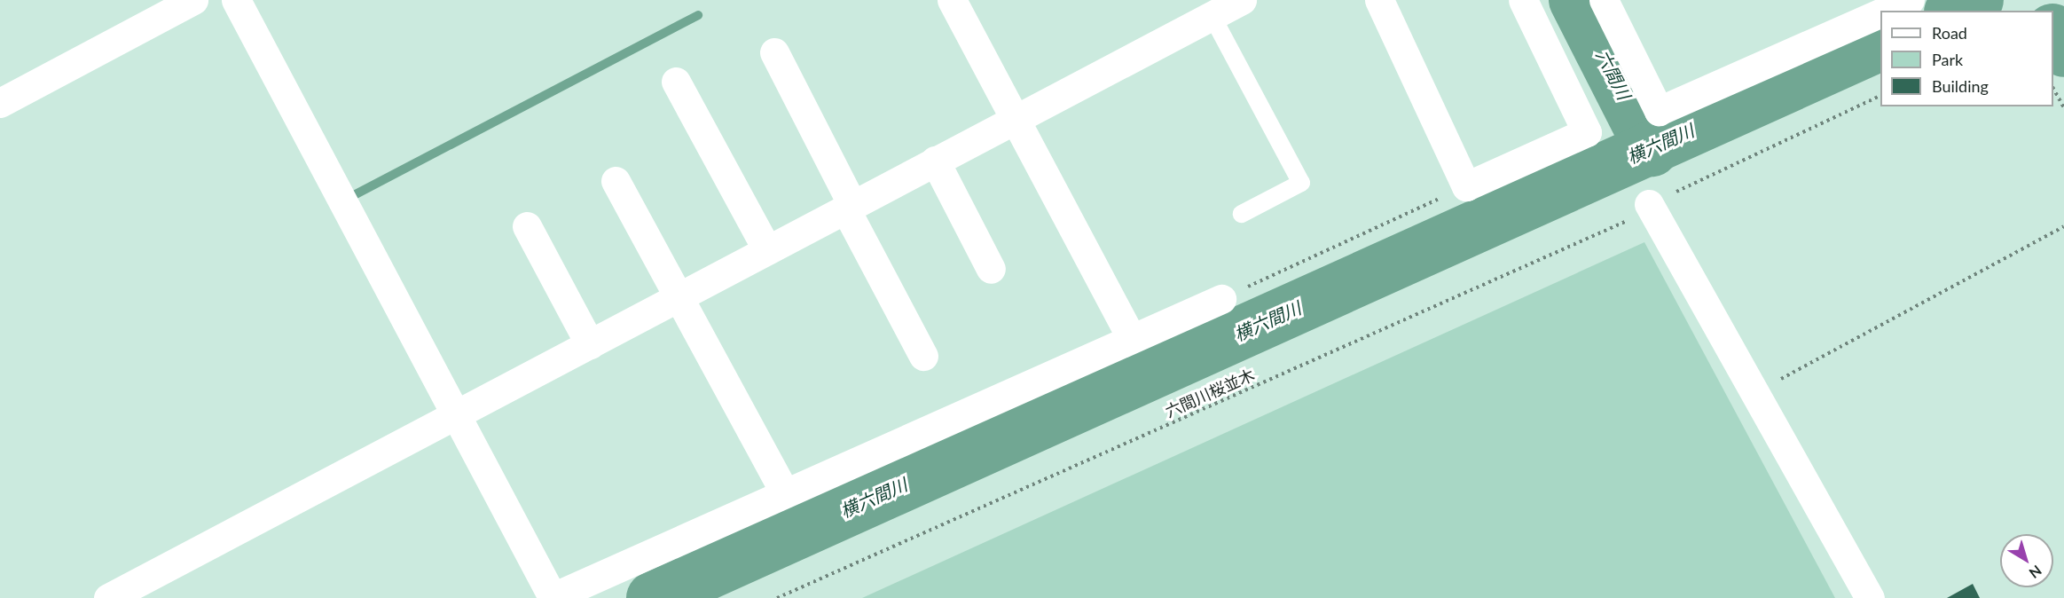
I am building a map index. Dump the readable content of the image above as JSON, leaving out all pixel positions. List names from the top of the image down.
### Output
{
  "streets": {
    "path": ["六間川桜並木"]
  },
  "water": ["六間川", "横六間川"],
  "legend": ["Road", "Park", "Building"],
  "north": "bottom right"
}
